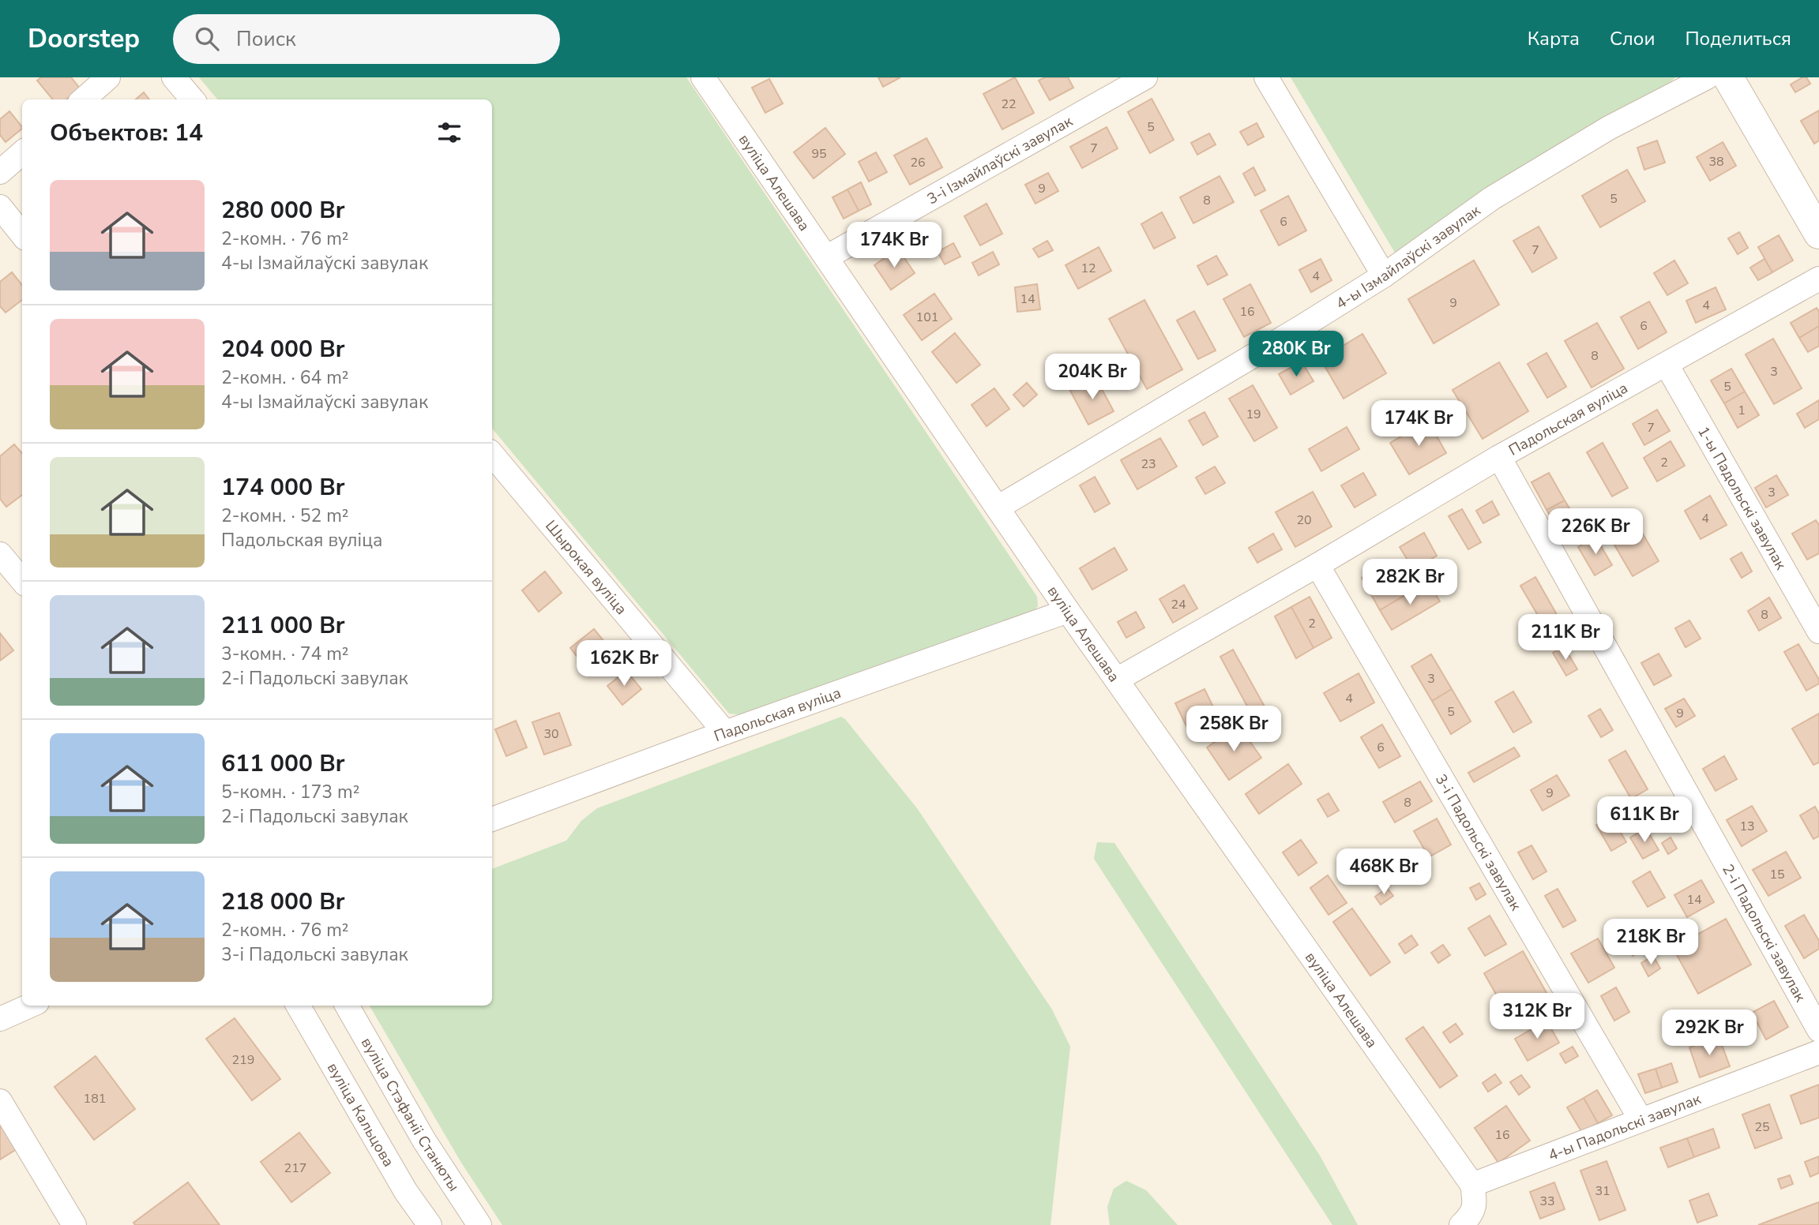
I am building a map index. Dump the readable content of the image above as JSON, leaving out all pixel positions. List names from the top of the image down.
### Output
{
  "streets": {
    "street": [
      "3-і Ізмайлаўскі завулак",
      "вуліца Алешава",
      "4-ы Ізмайлаўскі завулак",
      "Падольская вуліца",
      "1-ы Падольскі завулак",
      "Шырокая вуліца",
      "3-і Падольскі завулак",
      "2-і Падольскі завулак",
      "вуліца Стэфаніі Станюты",
      "вуліца Кальцова",
      "4-ы Падольскі завулак"
    ]
  },
  "crossings": [
    ["3-і Ізмайлаўскі завулак", "вуліца Алешава"],
    ["вуліца Алешава", "4-ы Ізмайлаўскі завулак"],
    ["вуліца Алешава", "Падольская вуліца"],
    ["вуліца Алешава", "4-ы Падольскі завулак"],
    ["Падольская вуліца", "1-ы Падольскі завулак"],
    ["Падольская вуліца", "Шырокая вуліца"],
    ["Падольская вуліца", "3-і Падольскі завулак"],
    ["Падольская вуліца", "2-і Падольскі завулак"],
    ["3-і Падольскі завулак", "4-ы Падольскі завулак"]
  ],
  "house_numbers": [
    "22",
    "5",
    "7",
    "95",
    "38",
    "26",
    "9",
    "5",
    "8",
    "6",
    "7",
    "12",
    "4",
    "14",
    "9",
    "4",
    "16",
    "101",
    "6",
    "8",
    "3",
    "5",
    "1",
    "19",
    "7",
    "2",
    "23",
    "3",
    "4",
    "20",
    "24",
    "8",
    "2",
    "3",
    "4",
    "5",
    "9",
    "30",
    "6",
    "9",
    "8",
    "13",
    "15",
    "14",
    "219",
    "181",
    "25",
    "16",
    "217",
    "31",
    "33"
  ],
  "page": {
    "header": "Doorstep",
    "search": "Поиск",
    "nav": ["Карта", "Слои", "Поделиться"],
    "heading": "Объектов: 14",
    "list": [
      {
        "name": "280 000 Br",
        "note": "2-комн. · 76 m² · 4-ы Ізмайлаўскі завулак"
      },
      {
        "name": "204 000 Br",
        "note": "2-комн. · 64 m² · 4-ы Ізмайлаўскі завулак"
      },
      {
        "name": "174 000 Br",
        "note": "2-комн. · 52 m² · Падольская вуліца"
      },
      {
        "name": "211 000 Br",
        "note": "3-комн. · 74 m² · 2-і Падольскі завулак"
      },
      {
        "name": "611 000 Br",
        "note": "5-комн. · 173 m² · 2-і Падольскі завулак"
      },
      {
        "name": "218 000 Br",
        "note": "2-комн. · 76 m² · 3-і Падольскі завулак"
      }
    ],
    "price": [
      "174K Br",
      "280K Br",
      "204K Br",
      "174K Br",
      "226K Br",
      "282K Br",
      "211K Br",
      "162K Br",
      "258K Br",
      "611K Br",
      "468K Br",
      "218K Br",
      "312K Br",
      "292K Br"
    ]
  }
}
